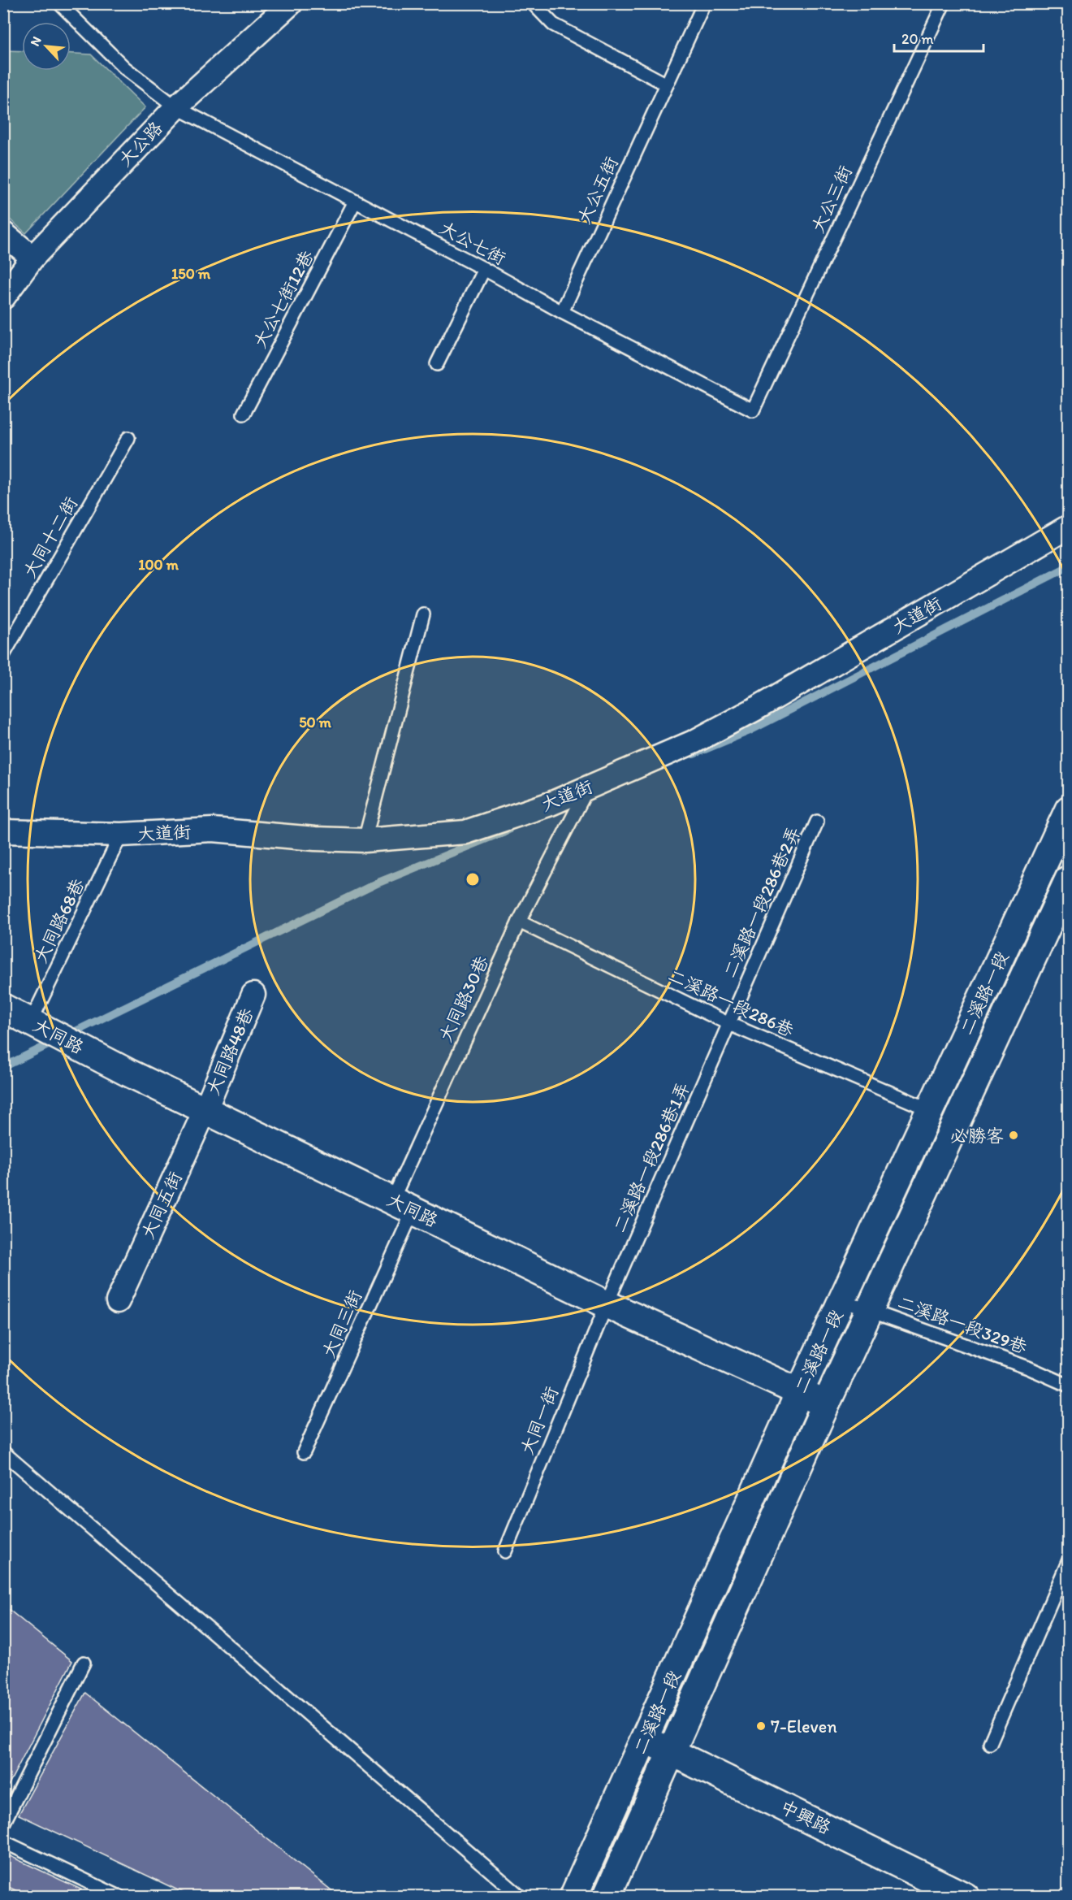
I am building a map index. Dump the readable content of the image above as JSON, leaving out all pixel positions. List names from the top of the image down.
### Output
{
  "streets": {
    "main road": ["二溪路一段", "大同路", "中興路"],
    "street": [
      "大公路",
      "大道街",
      "大同路48巷",
      "大同五街"
    ],
    "lane": [
      "大公五街",
      "大公三街",
      "大公七街",
      "大公七街12巷",
      "大同十二街",
      "二溪路一段286巷2弄",
      "大同路68巷",
      "大同路30巷",
      "二溪路一段286巷",
      "二溪路一段286巷1弄",
      "大同三街",
      "二溪路一段329巷",
      "大同一街"
    ]
  },
  "crossings": [
    ["大公路", "大公七街"],
    ["大公五街", "大公七街"],
    ["大公三街", "大公七街"],
    ["大公七街", "大公七街12巷"],
    ["大道街", "大同路68巷"],
    ["大道街", "大同路30巷"],
    ["二溪路一段286巷2弄", "二溪路一段286巷"],
    ["二溪路一段286巷2弄", "二溪路一段286巷1弄"],
    ["大同路68巷", "大同路"],
    ["二溪路一段", "二溪路一段286巷"],
    ["二溪路一段", "大同路"],
    ["二溪路一段", "二溪路一段329巷"],
    ["二溪路一段", "中興路"],
    ["大同路30巷", "二溪路一段286巷"],
    ["大同路30巷", "大同路"],
    ["大同路30巷", "大同三街"],
    ["二溪路一段286巷", "二溪路一段286巷1弄"],
    ["大同路", "大同路48巷"],
    ["大同路", "二溪路一段286巷1弄"],
    ["大同路", "大同五街"],
    ["大同路", "大同三街"],
    ["大同路", "大同一街"],
    ["大同路48巷", "大同五街"],
    ["二溪路一段286巷1弄", "大同一街"]
  ],
  "places": ["必勝客", "7-Eleven"],
  "scale_bar": "20 m",
  "north": "top left",
  "rings": ["150 m", "100 m", "50 m"]
}
